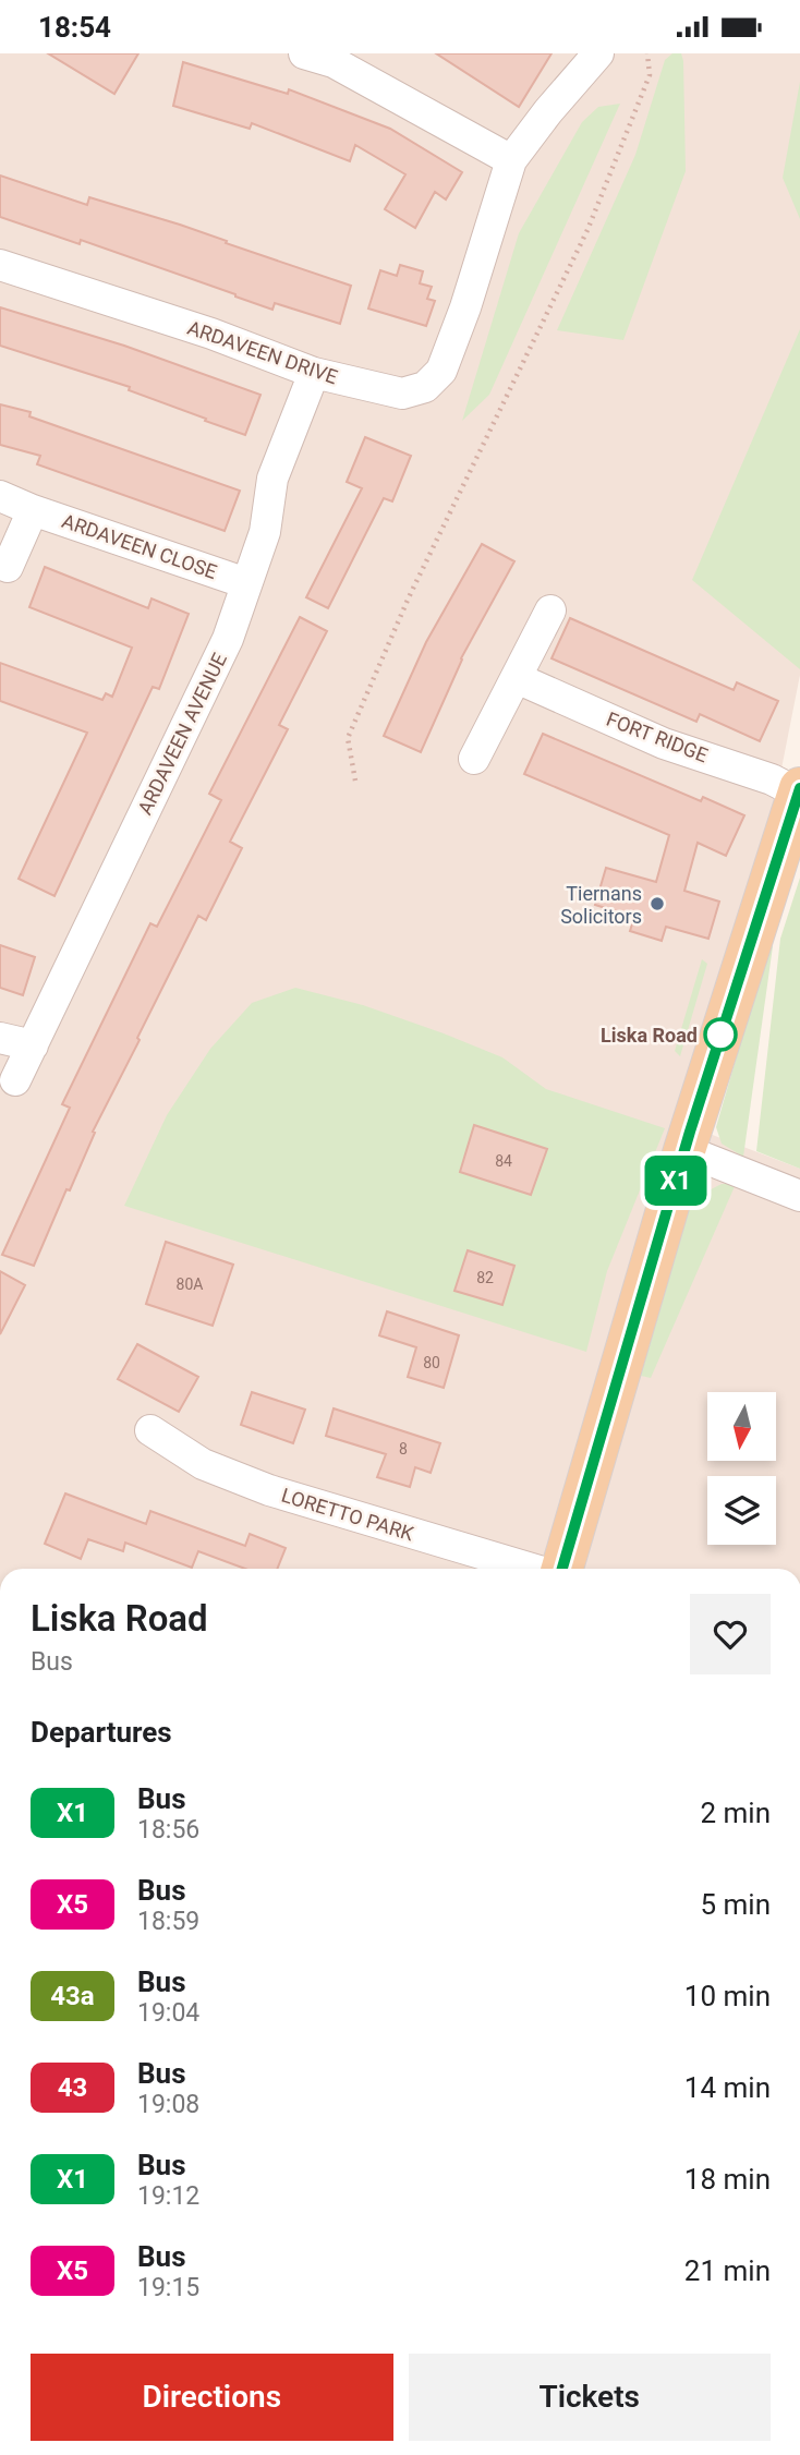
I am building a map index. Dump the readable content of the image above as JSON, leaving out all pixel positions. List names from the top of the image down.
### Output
{
  "streets": {
    "street": [
      "ARDAVEEN DRIVE",
      "ARDAVEEN CLOSE",
      "ARDAVEEN AVENUE",
      "FORT RIDGE",
      "LORETTO PARK"
    ]
  },
  "crossings": [
    ["ARDAVEEN DRIVE", "ARDAVEEN AVENUE"],
    ["ARDAVEEN CLOSE", "ARDAVEEN AVENUE"]
  ],
  "places": ["Tiernans Solicitors", "Liska Road"],
  "lines": ["bus line X1"],
  "house_numbers": [
    "84",
    "82",
    "80A",
    "80",
    "8"
  ],
  "north": "bottom",
  "page": {
    "status": "18:54",
    "on_map": "X1",
    "heading": [
      ["Liska Road", "Bus"],
      "Departures"
    ],
    "list": [
      {
        "mark": "X1",
        "name": "Bus",
        "note": "18:56",
        "value": "2 min"
      },
      {
        "mark": "X5",
        "name": "Bus",
        "note": "18:59",
        "value": "5 min"
      },
      {
        "mark": "43a",
        "name": "Bus",
        "note": "19:04",
        "value": "10 min"
      },
      {
        "mark": "43",
        "name": "Bus",
        "note": "19:08",
        "value": "14 min"
      },
      {
        "mark": "X1",
        "name": "Bus",
        "note": "19:12",
        "value": "18 min"
      },
      {
        "mark": "X5",
        "name": "Bus",
        "note": "19:15",
        "value": "21 min"
      }
    ],
    "buttons": ["Directions", "Tickets"]
  }
}
